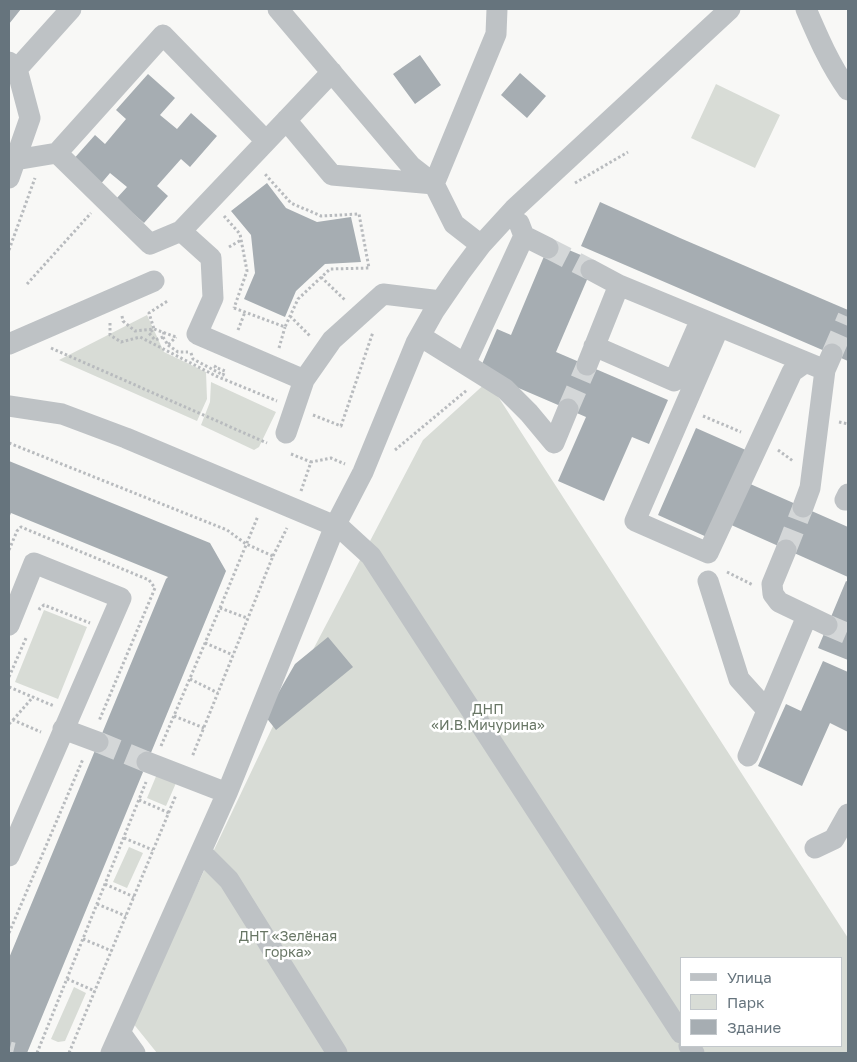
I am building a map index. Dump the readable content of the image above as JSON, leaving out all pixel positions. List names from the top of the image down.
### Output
{
  "parks": ["ДНП «И.В.Мичурина»", "ДНТ «Зелёная горка»"],
  "legend": ["Улица", "Парк", "Здание"]
}
